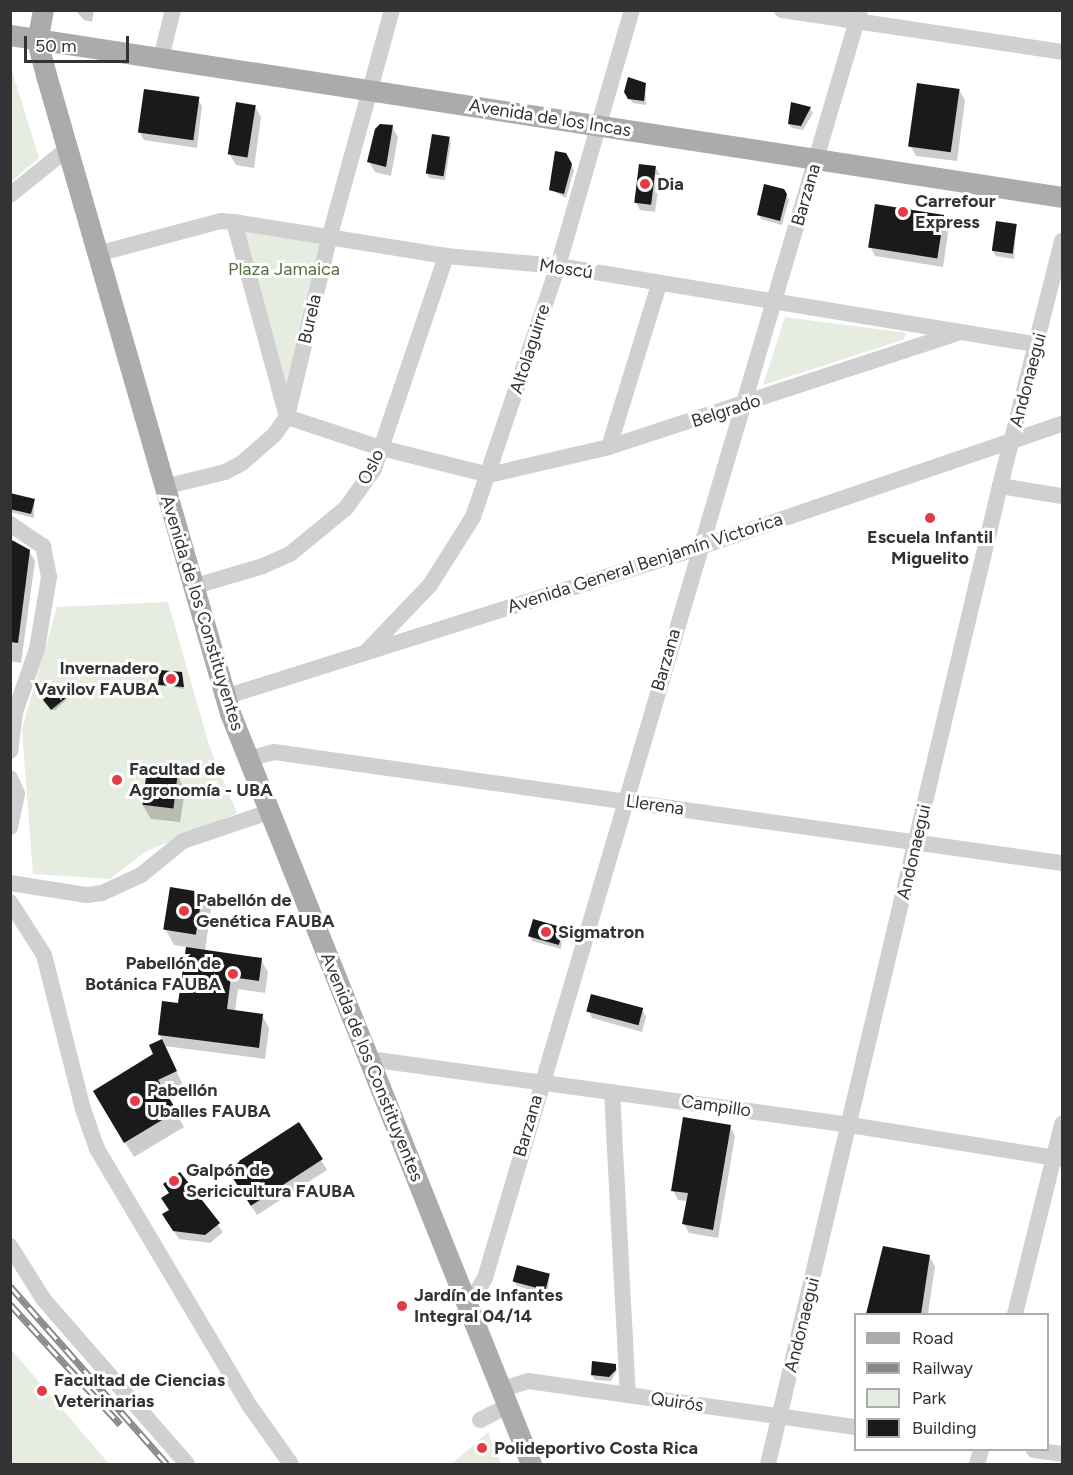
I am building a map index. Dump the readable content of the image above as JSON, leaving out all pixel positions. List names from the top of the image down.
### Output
{
  "streets": {
    "main road": ["Avenida de los Incas", "Avenida de los Constituyentes"],
    "street": [
      "Barzana",
      "Moscú",
      "Burela",
      "Altolaguirre",
      "Andonaegui",
      "Belgrado",
      "Oslo",
      "Avenida General Benjamín Victorica",
      "Llerena",
      "Campillo",
      "Quirós"
    ]
  },
  "crossings": [
    ["Avenida de los Incas", "Barzana"],
    ["Avenida de los Incas", "Burela"],
    ["Avenida de los Incas", "Altolaguirre"],
    ["Avenida de los Incas", "Avenida de los Constituyentes"],
    ["Barzana", "Moscú"],
    ["Barzana", "Belgrado"],
    ["Barzana", "Avenida General Benjamín Victorica"],
    ["Barzana", "Avenida de los Constituyentes"],
    ["Barzana", "Llerena"],
    ["Barzana", "Campillo"],
    ["Moscú", "Burela"],
    ["Moscú", "Altolaguirre"],
    ["Moscú", "Andonaegui"],
    ["Moscú", "Belgrado"],
    ["Moscú", "Oslo"],
    ["Moscú", "Avenida de los Constituyentes"],
    ["Burela", "Avenida de los Constituyentes"],
    ["Altolaguirre", "Belgrado"],
    ["Altolaguirre", "Avenida General Benjamín Victorica"],
    ["Andonaegui", "Avenida General Benjamín Victorica"],
    ["Andonaegui", "Llerena"],
    ["Andonaegui", "Campillo"],
    ["Andonaegui", "Quirós"],
    ["Oslo", "Avenida de los Constituyentes"],
    ["Avenida General Benjamín Victorica", "Avenida de los Constituyentes"],
    ["Avenida de los Constituyentes", "Llerena"],
    ["Avenida de los Constituyentes", "Campillo"],
    ["Avenida de los Constituyentes", "Quirós"]
  ],
  "parks": ["Plaza Jamaica"],
  "places": [
    "Dia",
    "Carrefour Express",
    "Escuela Infantil Miguelito",
    "Invernadero Vavilov FAUBA",
    "Facultad de Agronomía - UBA",
    "Pabellón de Genética FAUBA",
    "Sigmatron",
    "Pabellón de Botánica FAUBA",
    "Pabellón Uballes FAUBA",
    "Galpón de Sericicultura FAUBA",
    "Jardín de Infantes Integral 04/14",
    "Facultad de Ciencias Veterinarias",
    "Polideportivo Costa Rica"
  ],
  "legend": [
    "Road",
    "Railway",
    "Park",
    "Building"
  ],
  "scale_bar": "50 m"
}
